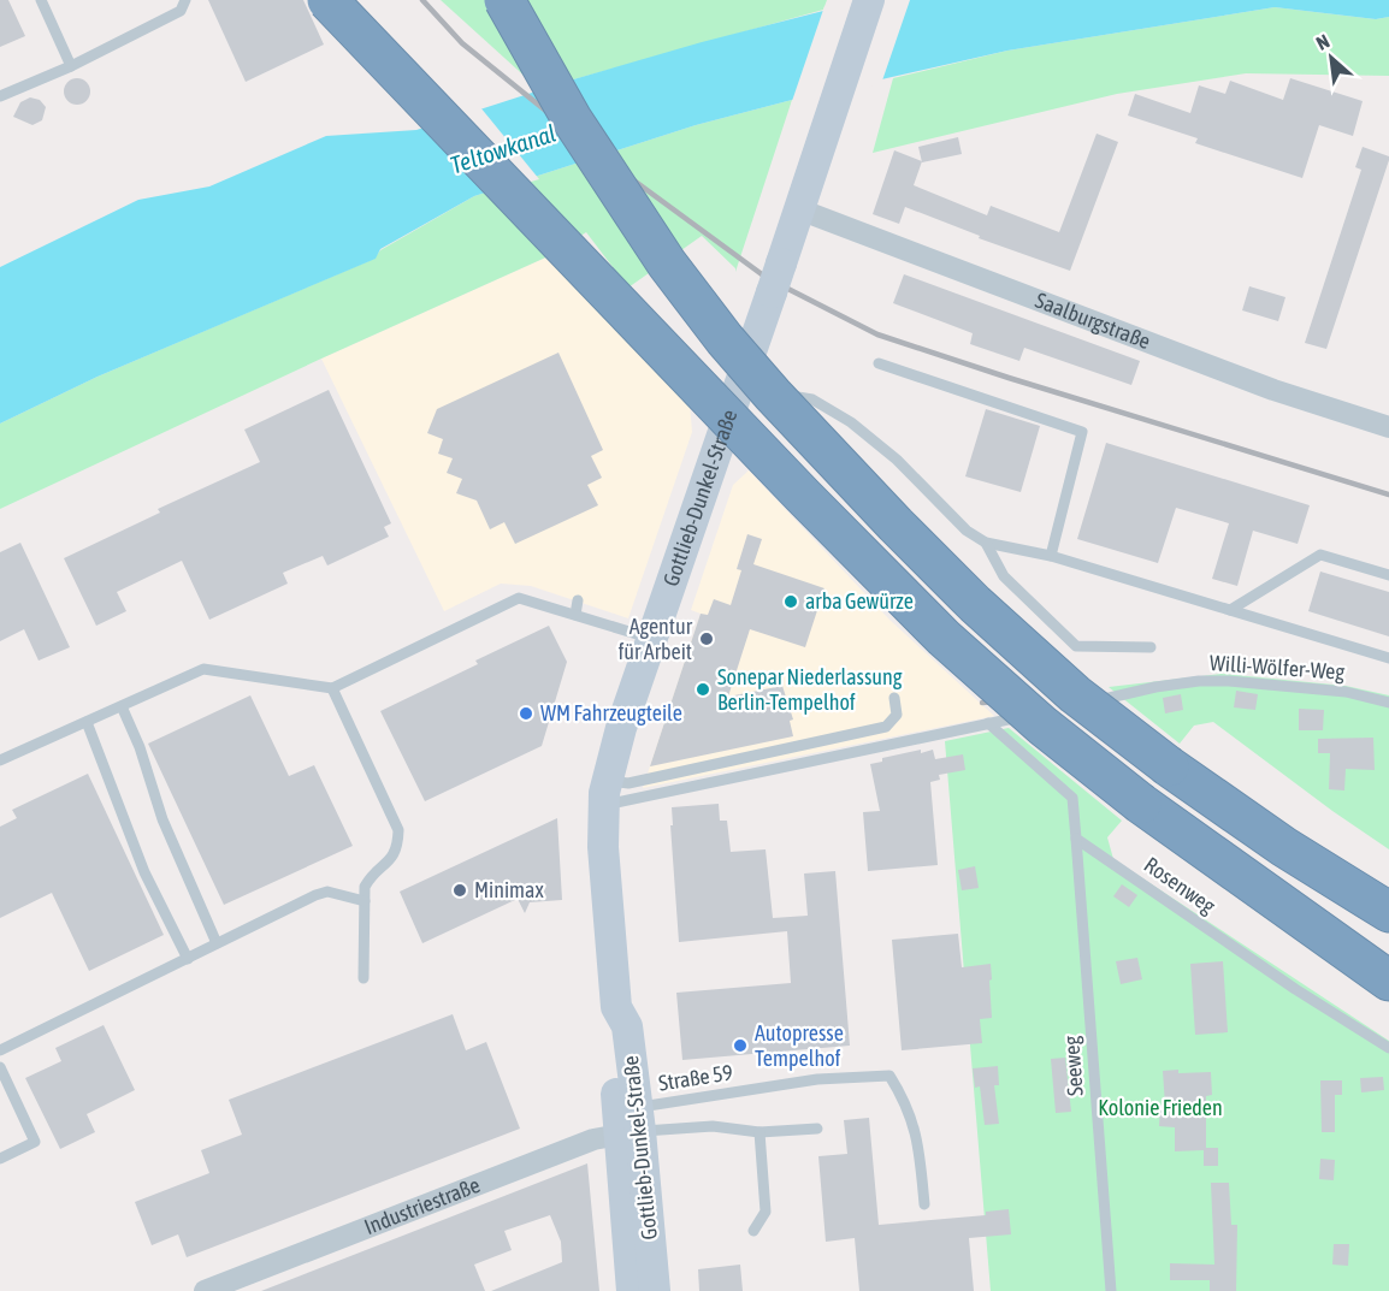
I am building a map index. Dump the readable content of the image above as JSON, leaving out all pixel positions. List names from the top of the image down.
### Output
{
  "streets": {
    "street": ["Saalburgstraße", "Gottlieb-Dunkel-Straße", "Industriestraße"],
    "lane": [
      "Willi-Wölfer-Weg",
      "Rosenweg",
      "Seeweg",
      "Straße 59"
    ]
  },
  "crossings": [
    ["Saalburgstraße", "Gottlieb-Dunkel-Straße"],
    ["Gottlieb-Dunkel-Straße", "Straße 59"],
    ["Gottlieb-Dunkel-Straße", "Industriestraße"],
    ["Rosenweg", "Seeweg"],
    ["Straße 59", "Industriestraße"]
  ],
  "water": ["Teltowkanal"],
  "parks": ["Kolonie Frieden"],
  "places": [
    "arba Gewürze",
    "Agentur für Arbeit",
    "Sonepar Niederlassung Berlin-Tempelhof",
    "WM Fahrzeugteile",
    "Minimax",
    "Autopresse Tempelhof"
  ],
  "north": "top left"
}
